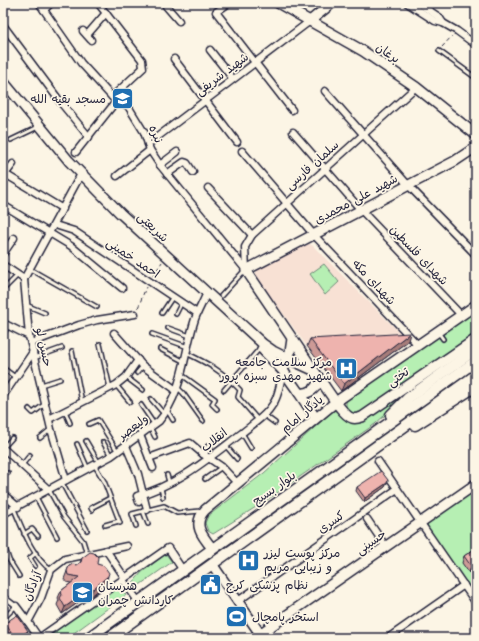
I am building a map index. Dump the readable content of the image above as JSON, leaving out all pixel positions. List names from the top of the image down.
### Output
{
  "streets": {
    "main road": ["بلوار بسیج"],
    "street": [
      "برغان",
      "شهید شریفی",
      "نبره",
      "سلمان فارسی",
      "شهید علی محمدی",
      "شریعتی",
      "شهدای فلسطین",
      "احمد خمینی",
      "شهدای مکه",
      "حسن لو",
      "تختی",
      "یادگار امام",
      "ولیعصر",
      "انقلاب",
      "کسری",
      "حسینی",
      "آزادگان"
    ]
  },
  "crossings": [
    ["برغان", "شهید شریفی"],
    ["برغان", "سلمان فارسی"],
    ["شهید شریفی", "نبره"],
    ["نبره", "سلمان فارسی"],
    ["نبره", "شهید علی محمدی"],
    ["نبره", "تختی"],
    ["سلمان فارسی", "شهید علی محمدی"],
    ["سلمان فارسی", "شهدای فلسطین"],
    ["سلمان فارسی", "شهدای مکه"],
    ["سلمان فارسی", "تختی"],
    ["شهید علی محمدی", "شهدای فلسطین"],
    ["شهید علی محمدی", "شهدای مکه"],
    ["شهید علی محمدی", "تختی"],
    ["شریعتی", "تختی"],
    ["شریعتی", "یادگار امام"],
    ["شریعتی", "ولیعصر"],
    ["شریعتی", "انقلاب"],
    ["شهدای فلسطین", "یادگار امام"],
    ["احمد خمینی", "ولیعصر"],
    ["شهدای مکه", "یادگار امام"],
    ["حسن لو", "ولیعصر"],
    ["تختی", "یادگار امام"]
  ],
  "places": {
    "school or university": ["مسجد بقیه الله", "هنرستان کاردانش چمران"],
    "hospital": ["مرکز سلامت جامعه شهید مهدی سبزه پرور", "مرکز پوست لیزر و زیبایی مریم"],
    "public building": ["نظام پزشکی کرج"],
    "sports": ["استخر پامچال"]
  }
}
